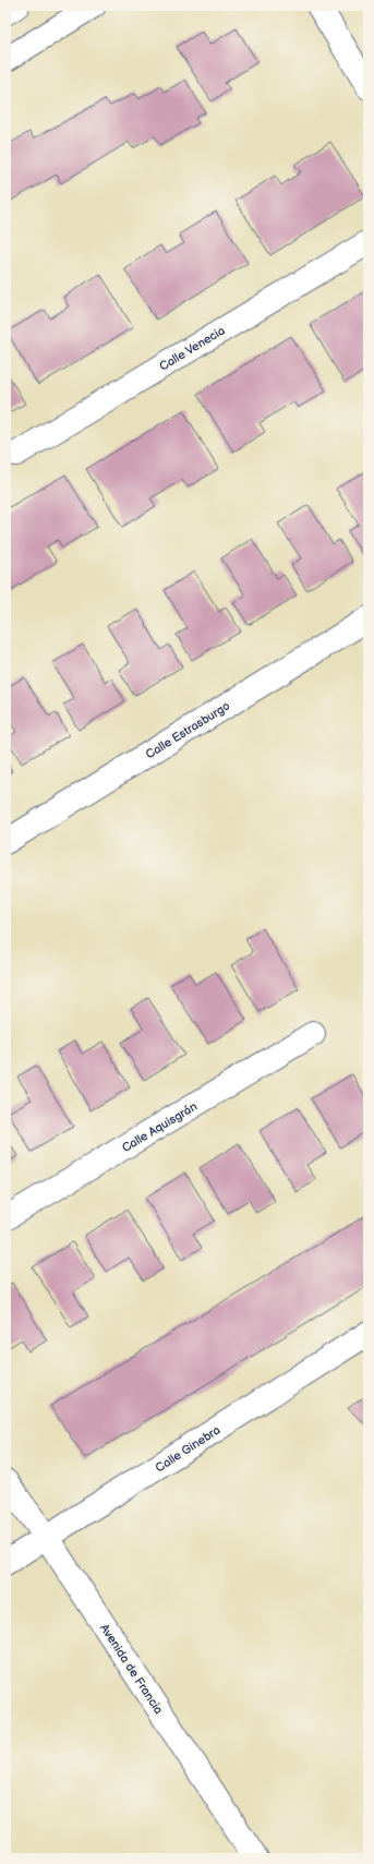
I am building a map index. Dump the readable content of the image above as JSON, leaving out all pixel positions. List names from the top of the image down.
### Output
{
  "streets": {
    "street": [
      "Calle Venecia",
      "Calle Estrasburgo",
      "Calle Aquisgrán",
      "Calle Ginebra",
      "Avenida de Francia"
    ]
  },
  "crossings": [
    ["Calle Ginebra", "Avenida de Francia"]
  ]
}
